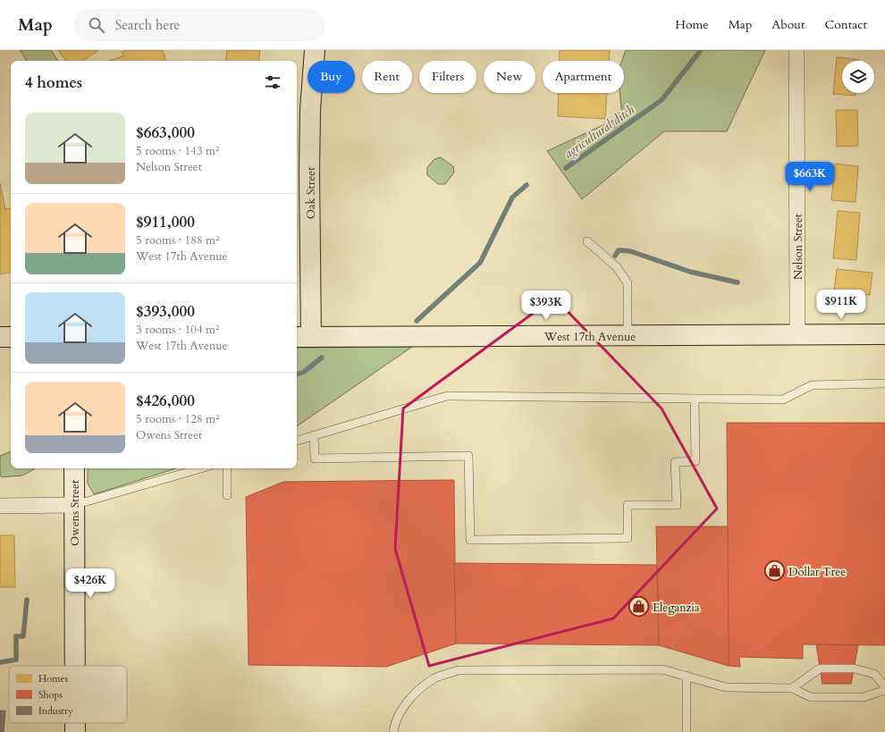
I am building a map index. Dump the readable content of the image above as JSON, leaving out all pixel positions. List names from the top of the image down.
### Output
{
  "streets": {
    "street": [
      "Oak Street",
      "Nelson Street",
      "West 17th Avenue",
      "Owens Street"
    ]
  },
  "crossings": [
    ["Oak Street", "West 17th Avenue"],
    ["Nelson Street", "West 17th Avenue"]
  ],
  "water": ["agricultural ditch"],
  "places": {
    "shop": ["Dollar Tree", "Eleganzia"]
  },
  "legend": ["Homes", "Shops", "Industry"],
  "page": {
    "header": "Map",
    "search": "Search here",
    "nav": [
      "Home",
      "Map",
      "About",
      "Contact"
    ],
    "chip": [
      "Buy",
      "Rent",
      "Filters",
      "New",
      "Apartment"
    ],
    "heading": "4 homes",
    "list": [
      {
        "name": "$663,000",
        "note": "5 rooms · 143 m² · Nelson Street"
      },
      {
        "name": "$911,000",
        "note": "5 rooms · 188 m² · West 17th Avenue"
      },
      {
        "name": "$393,000",
        "note": "3 rooms · 104 m² · West 17th Avenue"
      },
      {
        "name": "$426,000",
        "note": "5 rooms · 128 m² · Owens Street"
      }
    ],
    "price": [
      "$663K",
      "$911K",
      "$393K",
      "$426K"
    ]
  }
}
